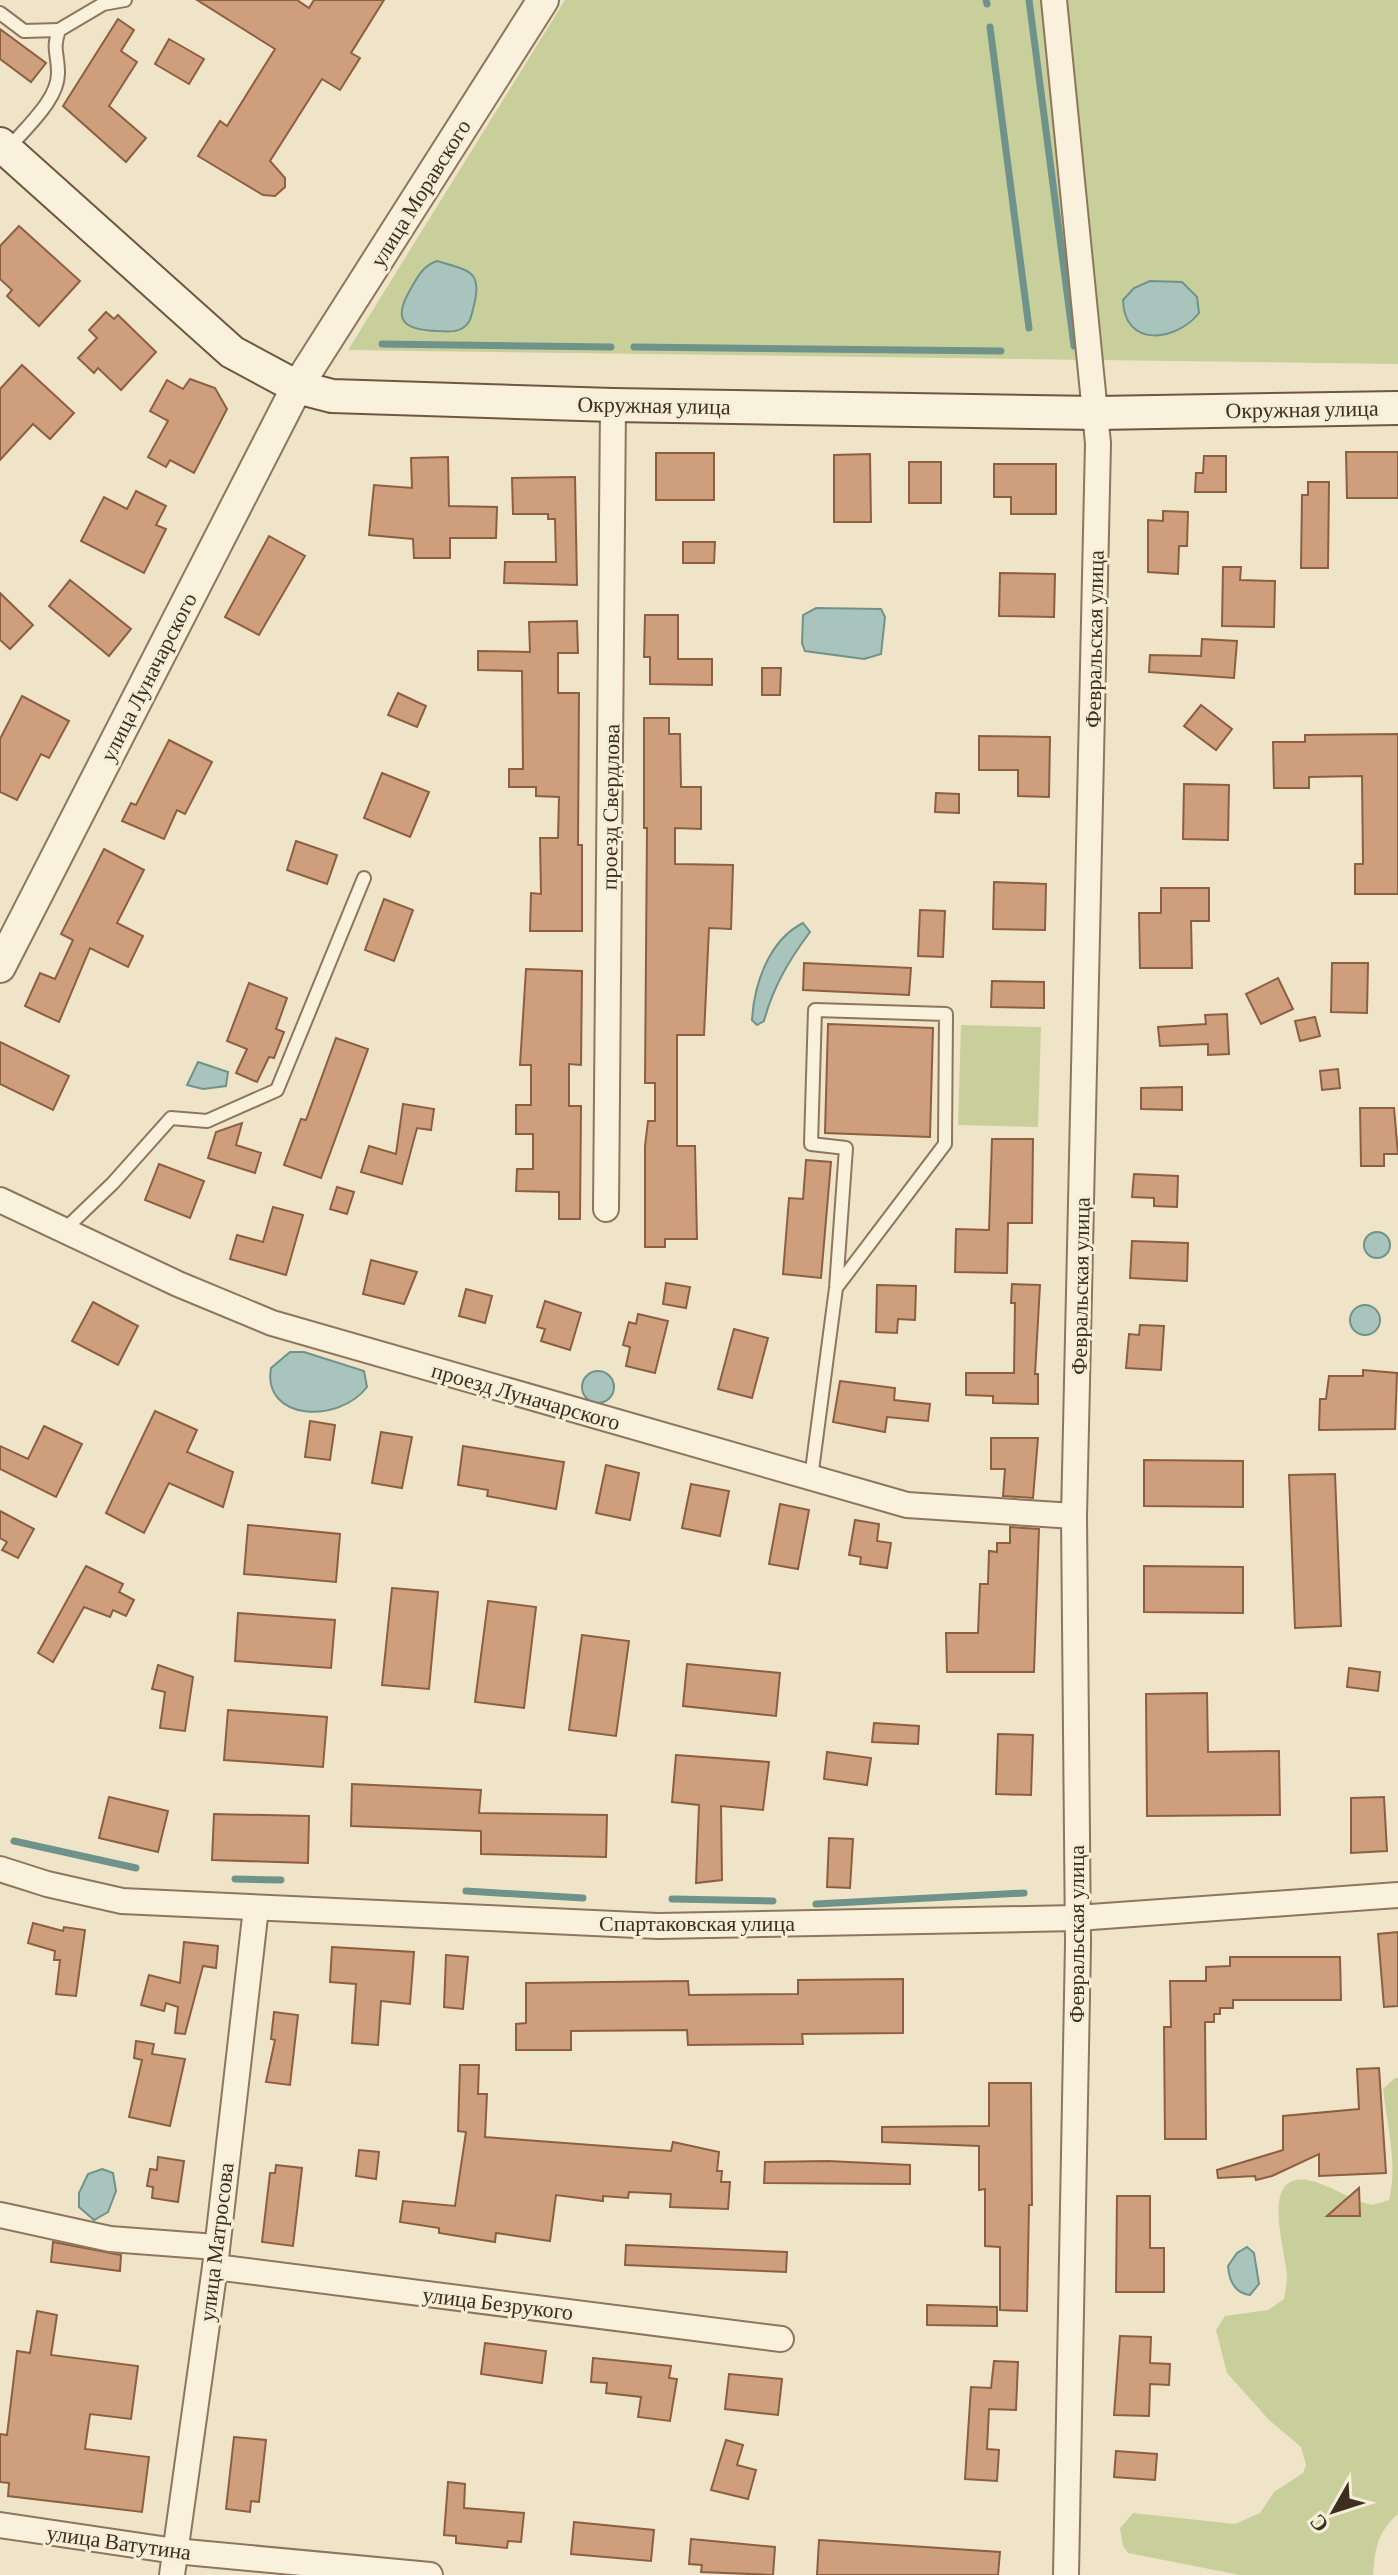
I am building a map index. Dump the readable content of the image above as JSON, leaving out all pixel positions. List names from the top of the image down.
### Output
{
  "streets": {
    "main road": ["Окружная улица"],
    "street": [
      "улица Моравского",
      "Февральская улица",
      "улица Луначарского",
      "проезд Свердлова",
      "проезд Луначарского",
      "Спартаковская улица",
      "улица Матросова",
      "улица Безрукого",
      "улица Ватутина"
    ]
  },
  "crossings": [
    ["улица Моравского", "Окружная улица"],
    ["улица Моравского", "улица Луначарского"],
    ["Окружная улица", "Февральская улица"],
    ["Окружная улица", "улица Луначарского"],
    ["Окружная улица", "проезд Свердлова"],
    ["Февральская улица", "проезд Луначарского"],
    ["Февральская улица", "Спартаковская улица"],
    ["Спартаковская улица", "улица Матросова"],
    ["улица Матросова", "улица Безрукого"],
    ["улица Матросова", "улица Ватутина"]
  ],
  "north": "bottom left"
}
